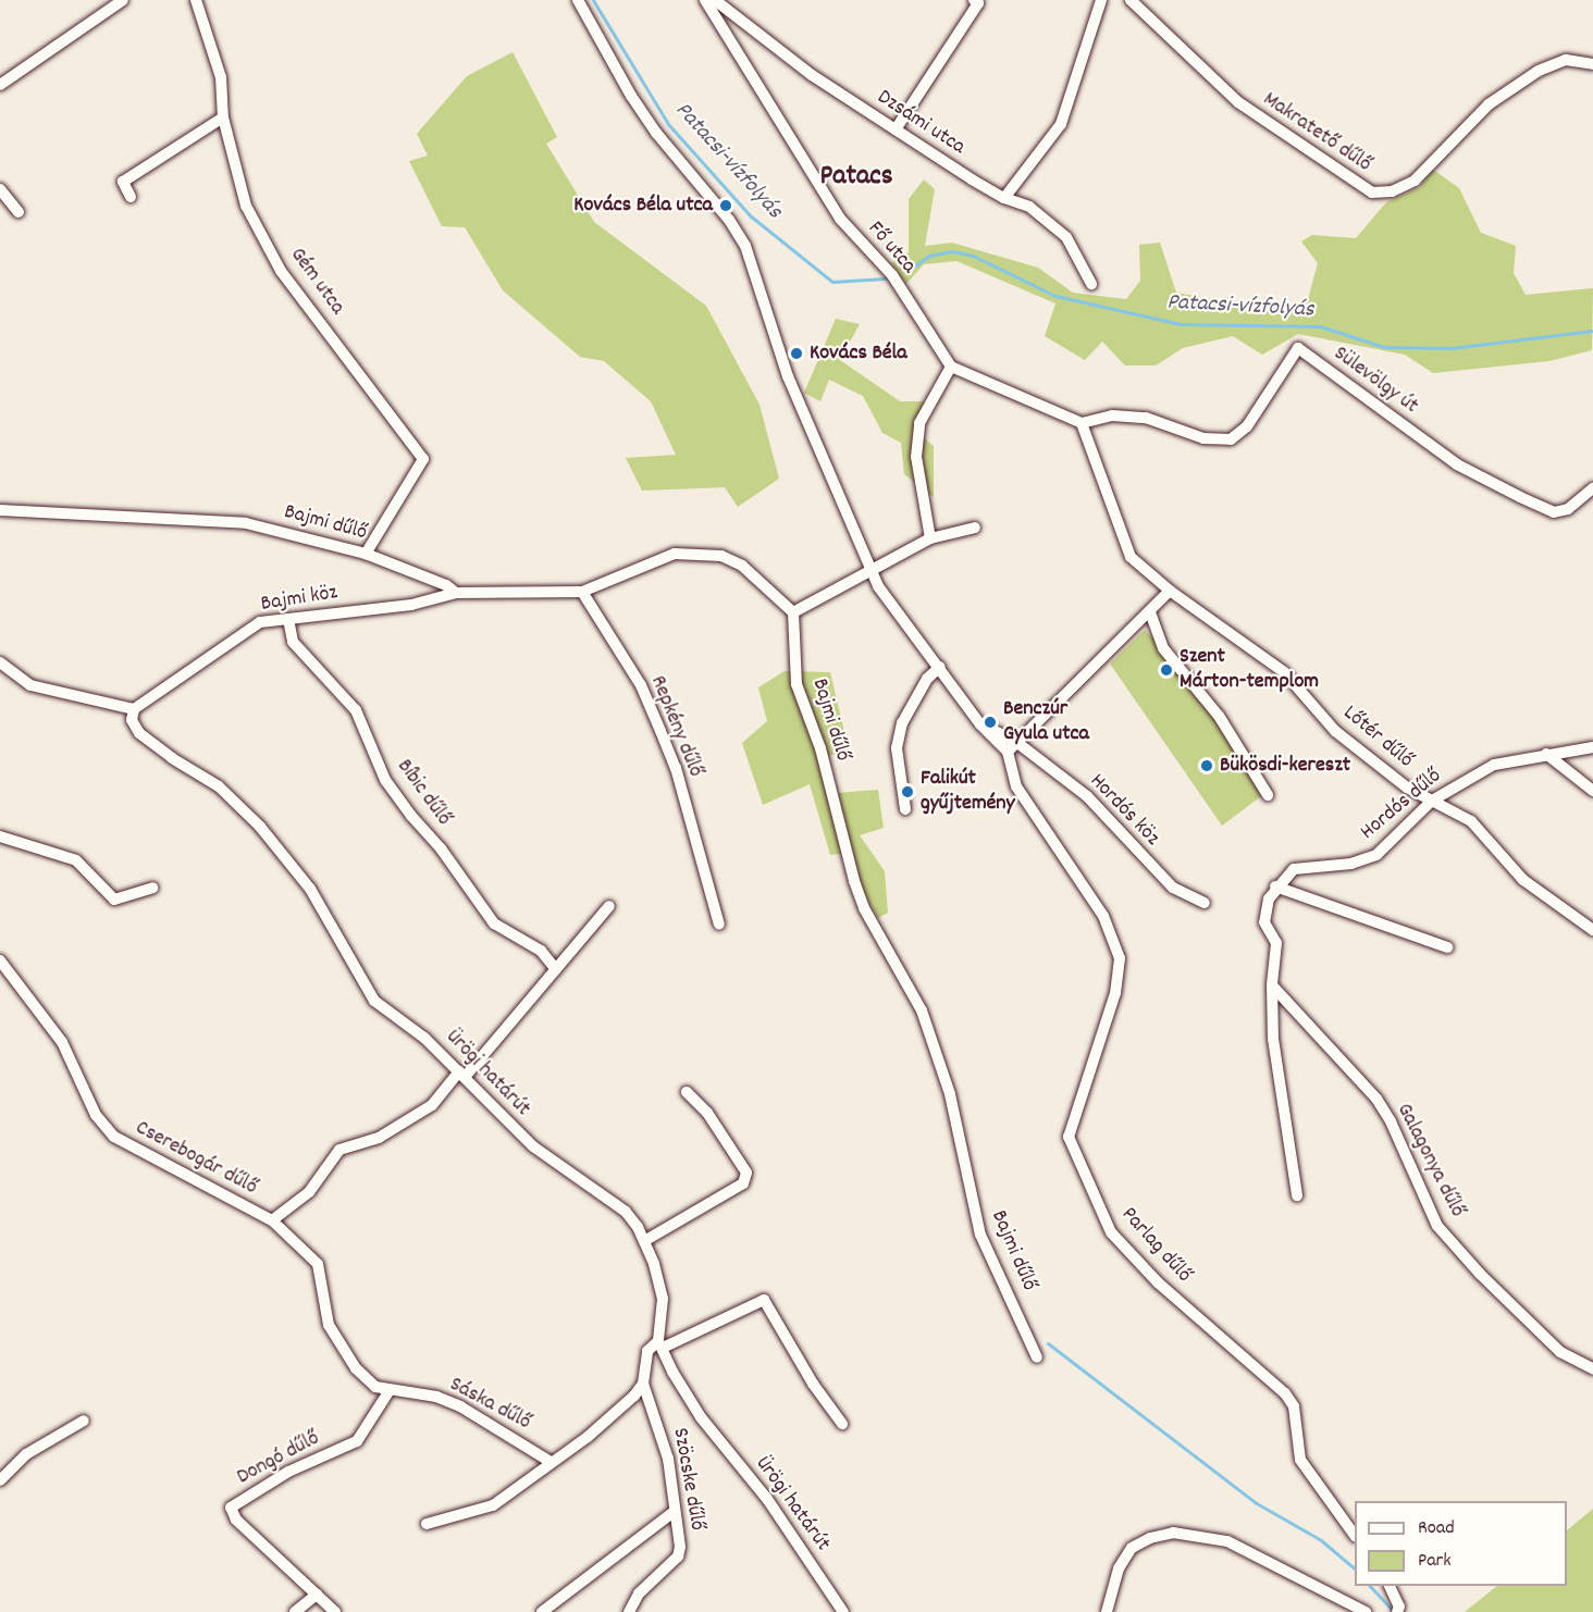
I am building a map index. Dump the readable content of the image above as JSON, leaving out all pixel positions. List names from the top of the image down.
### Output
{
  "streets": {
    "street": [
      "Dzsámi utca",
      "Makratető dűlő",
      "Fő utca",
      "Gém utca",
      "Sülevölgy út",
      "Bajmi dűlő",
      "Bajmi köz",
      "Repkény dűlő",
      "Lőtér dűlő",
      "Bíbic dűlő",
      "Hordós dűlő",
      "Hordós köz",
      "Ürögi határút",
      "Cserebogár dűlő",
      "Galagonya dűlő",
      "Parlag dűlő",
      "Sáska dűlő",
      "Dongó dűlő",
      "Szöcske dűlő"
    ]
  },
  "crossings": [
    ["Gém utca", "Bajmi dűlő"],
    ["Sülevölgy út", "Lőtér dűlő"],
    ["Bajmi dűlő", "Bajmi köz"],
    ["Bajmi dűlő", "Repkény dűlő"],
    ["Bajmi köz", "Bíbic dűlő"],
    ["Bajmi köz", "Ürögi határút"],
    ["Lőtér dűlő", "Hordós dűlő"],
    ["Ürögi határút", "Szöcske dűlő"],
    ["Cserebogár dűlő", "Sáska dűlő"],
    ["Sáska dűlő", "Dongó dűlő"]
  ],
  "districts": ["Patacs"],
  "water": ["Patacsi-vízfolyás"],
  "places": [
    "Kovács Béla utca",
    "Kovács Béla",
    "Szent Márton-templom",
    "Benczúr Gyula utca",
    "Bükösdi-kereszt",
    "Falikút gyűjtemény"
  ],
  "legend": ["Road", "Park"]
}
